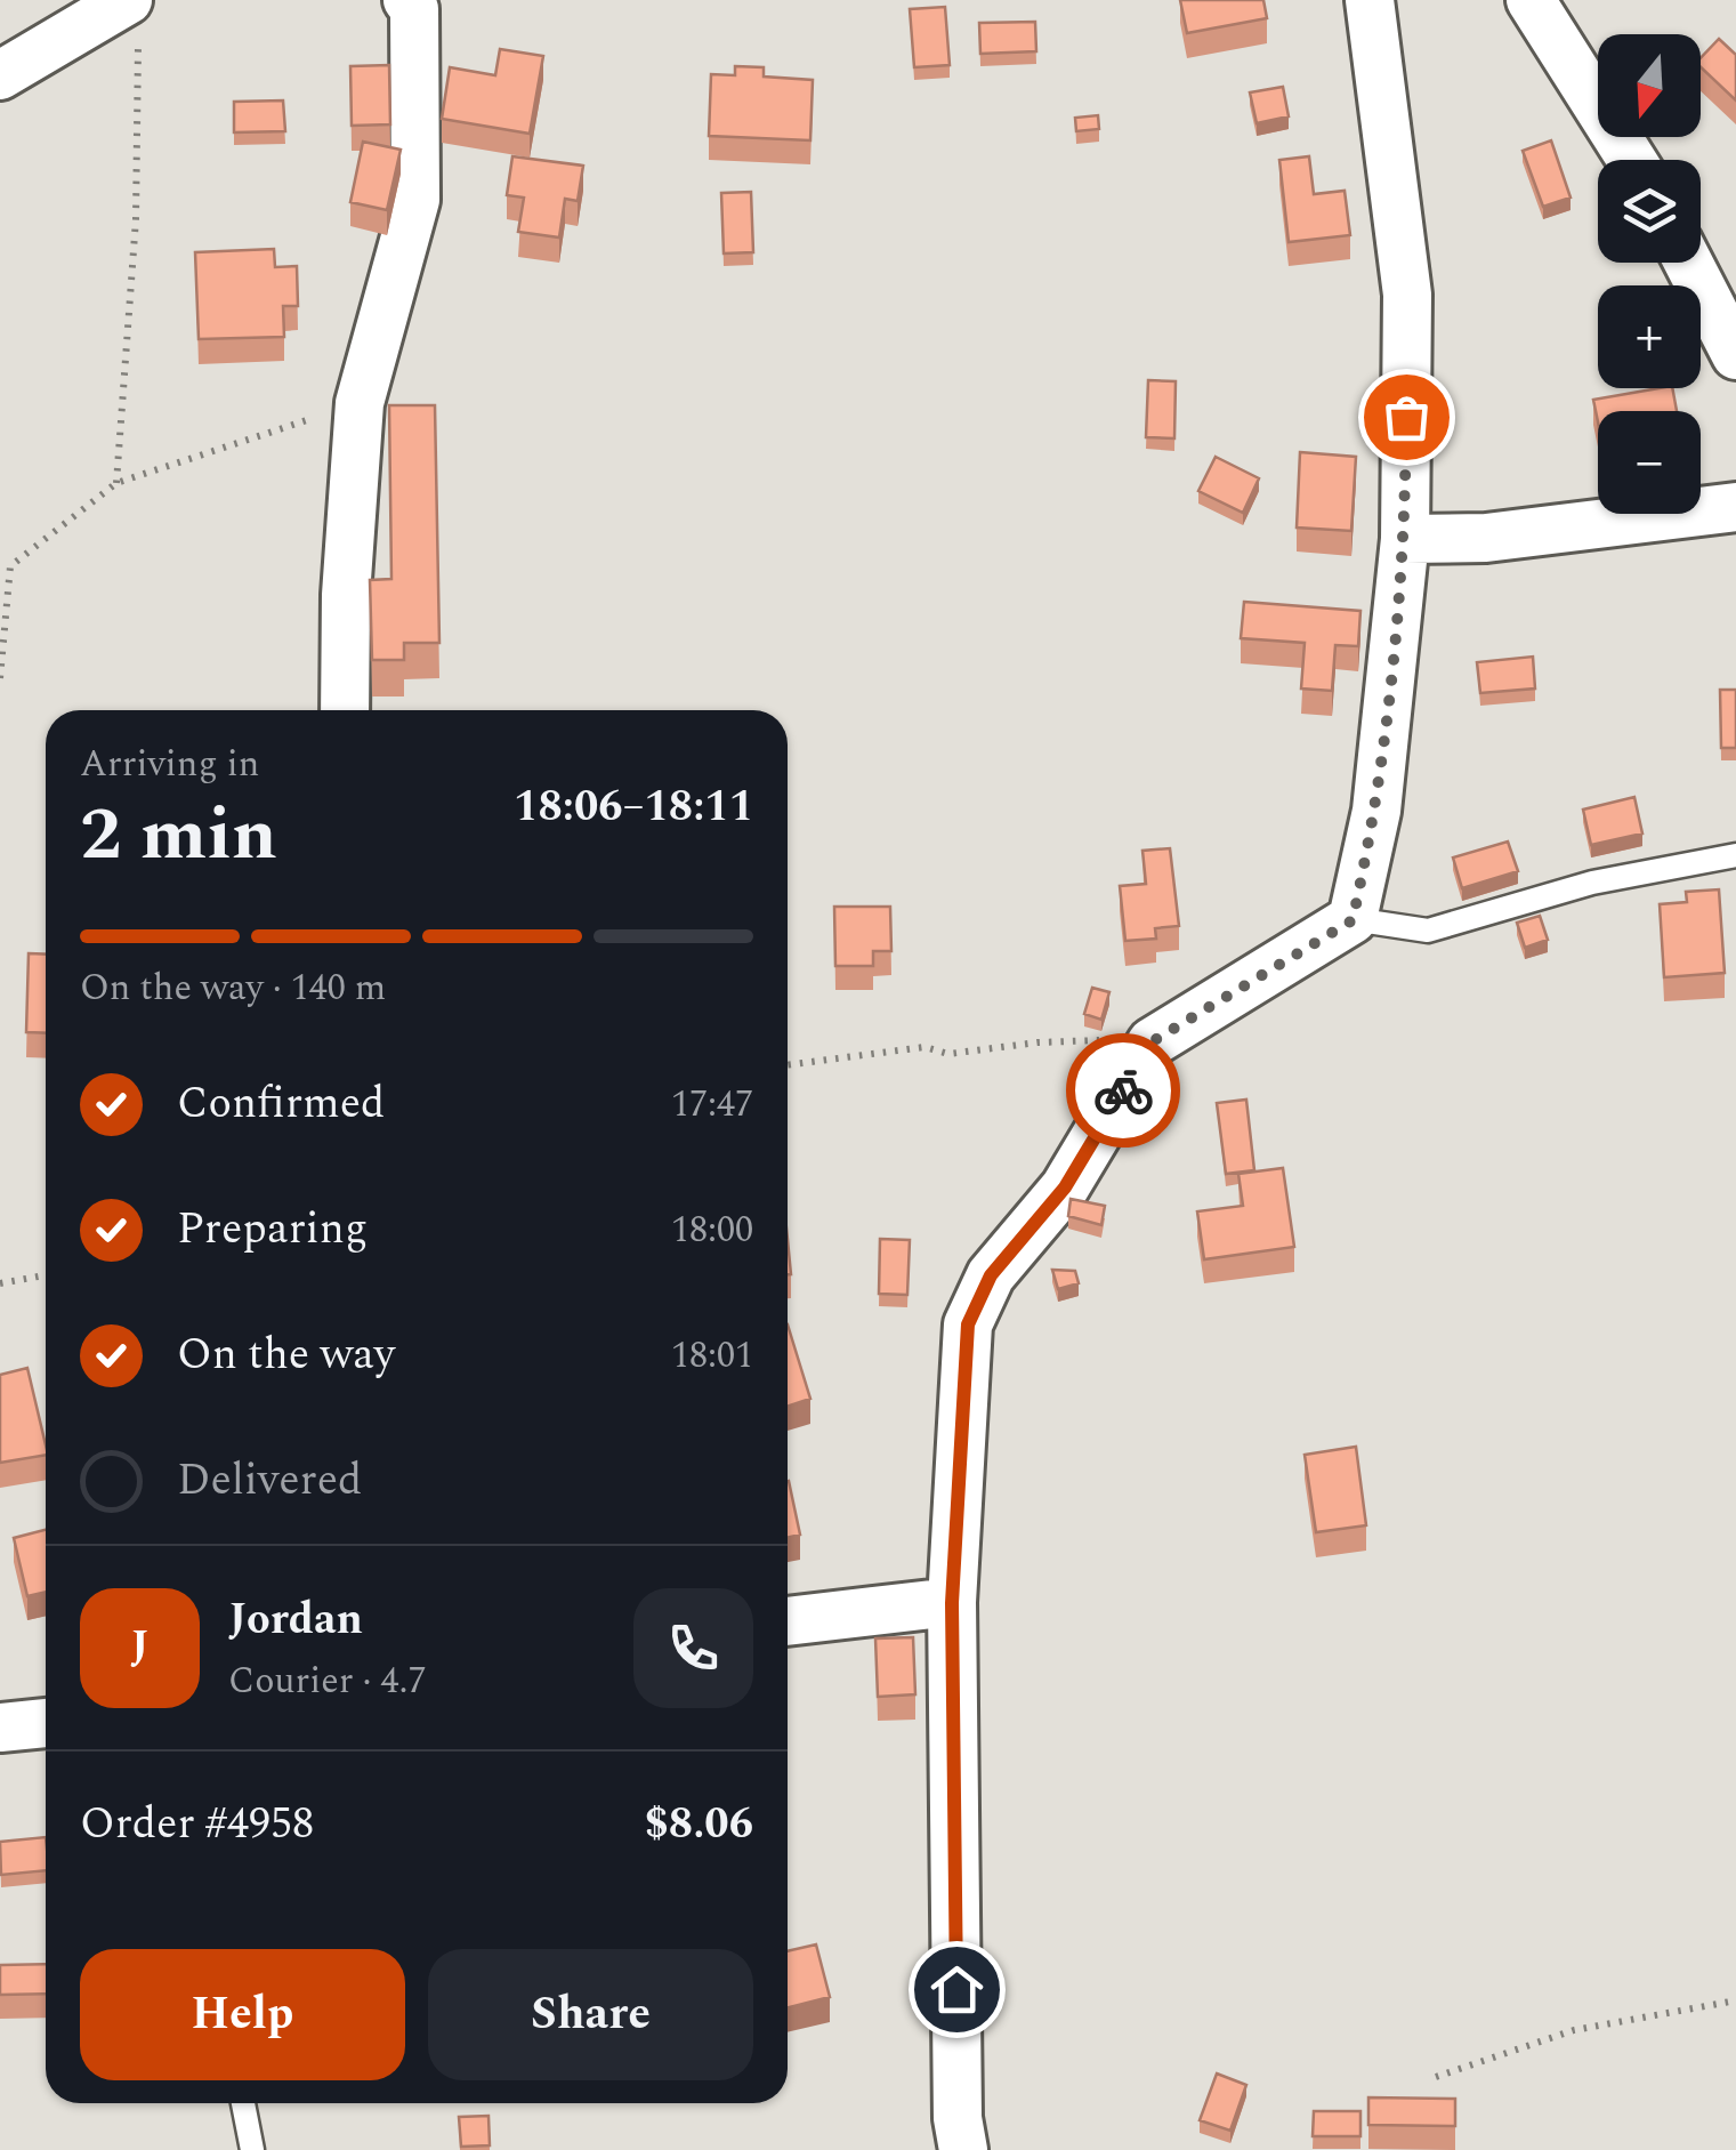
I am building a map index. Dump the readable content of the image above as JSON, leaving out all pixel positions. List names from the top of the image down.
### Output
{
  "north": "bottom",
  "page": {
    "map_buttons": ["+", "−"],
    "heading": ["2 min", "Arriving in", "18:06–18:11"],
    "panel": [
      "Jordan",
      "Courier · 4.7",
      "Order #4958",
      "$8.06"
    ],
    "bar": "On the way · 140 m",
    "list": [
      ["Confirmed", "17:47"],
      ["Preparing", "18:00"],
      ["On the way", "18:01"],
      "Delivered"
    ],
    "round": "J",
    "buttons": ["Help", "Share"]
  }
}
